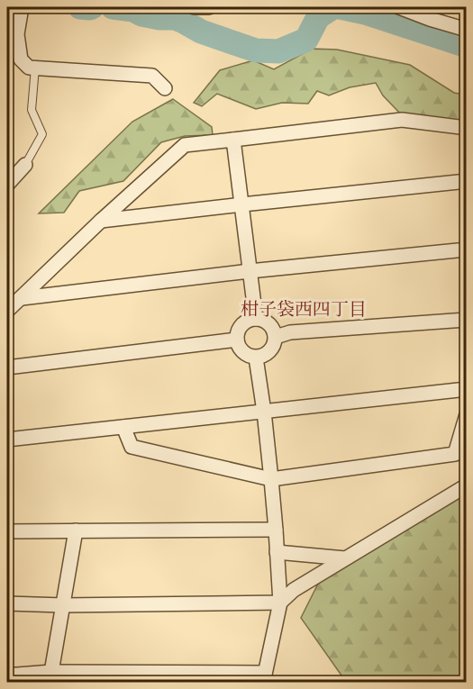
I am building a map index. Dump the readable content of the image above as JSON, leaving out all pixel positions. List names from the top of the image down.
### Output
{
  "districts": ["柑子袋西四丁目"]
}
